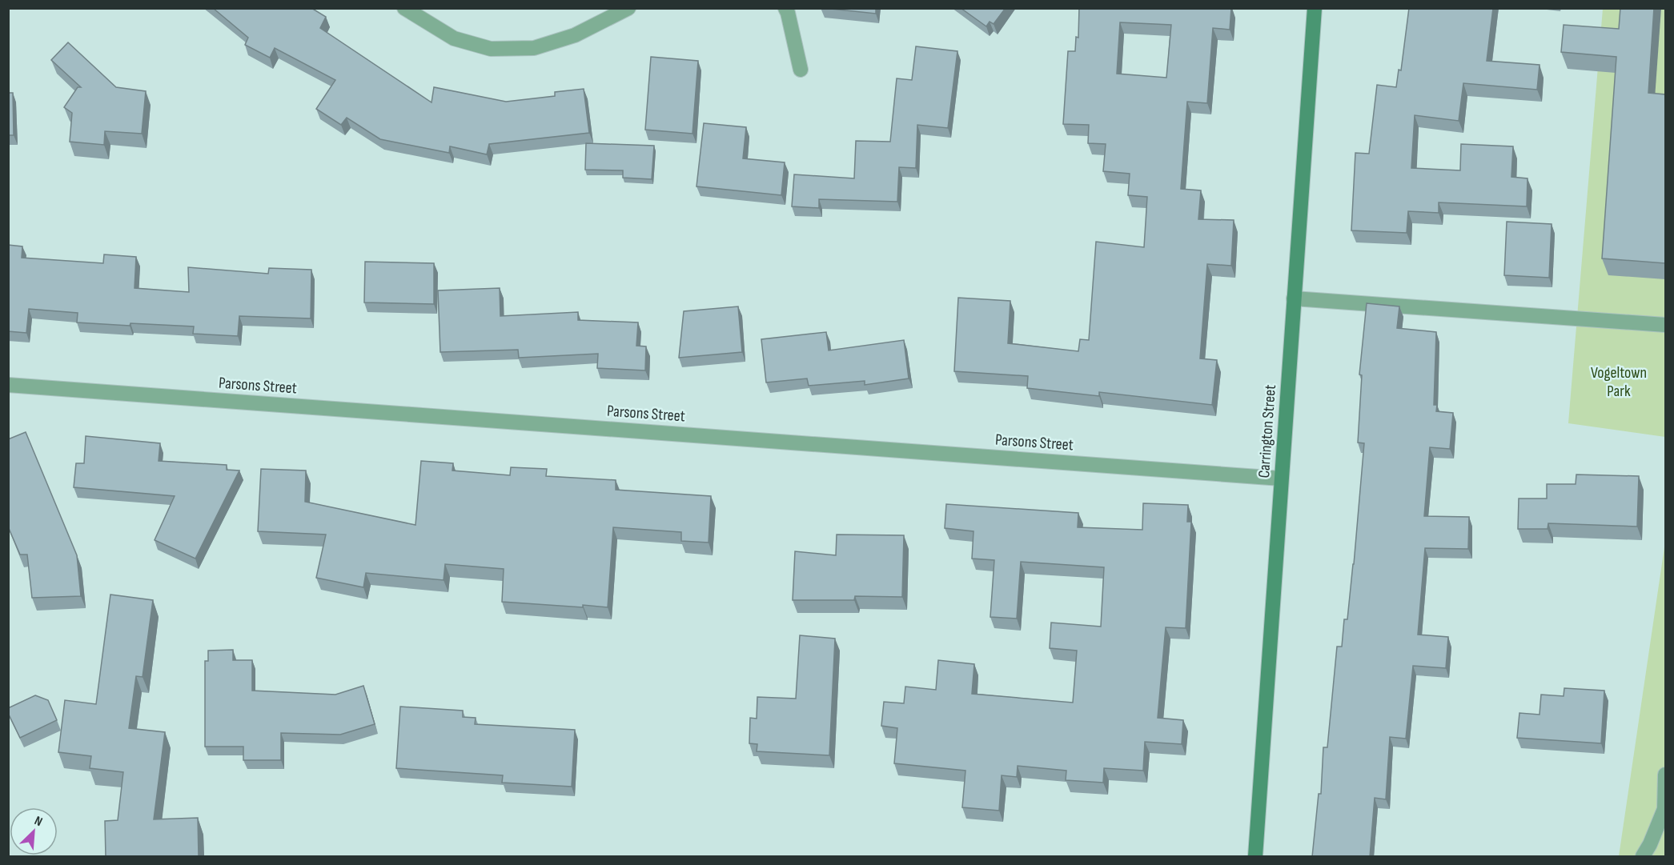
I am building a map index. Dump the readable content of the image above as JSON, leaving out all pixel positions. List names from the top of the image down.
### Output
{
  "streets": {
    "main road": ["Carrington Street"],
    "street": ["Parsons Street"]
  },
  "crossings": [
    ["Parsons Street", "Carrington Street"]
  ],
  "parks": ["Vogeltown Park"],
  "north": "top right"
}
